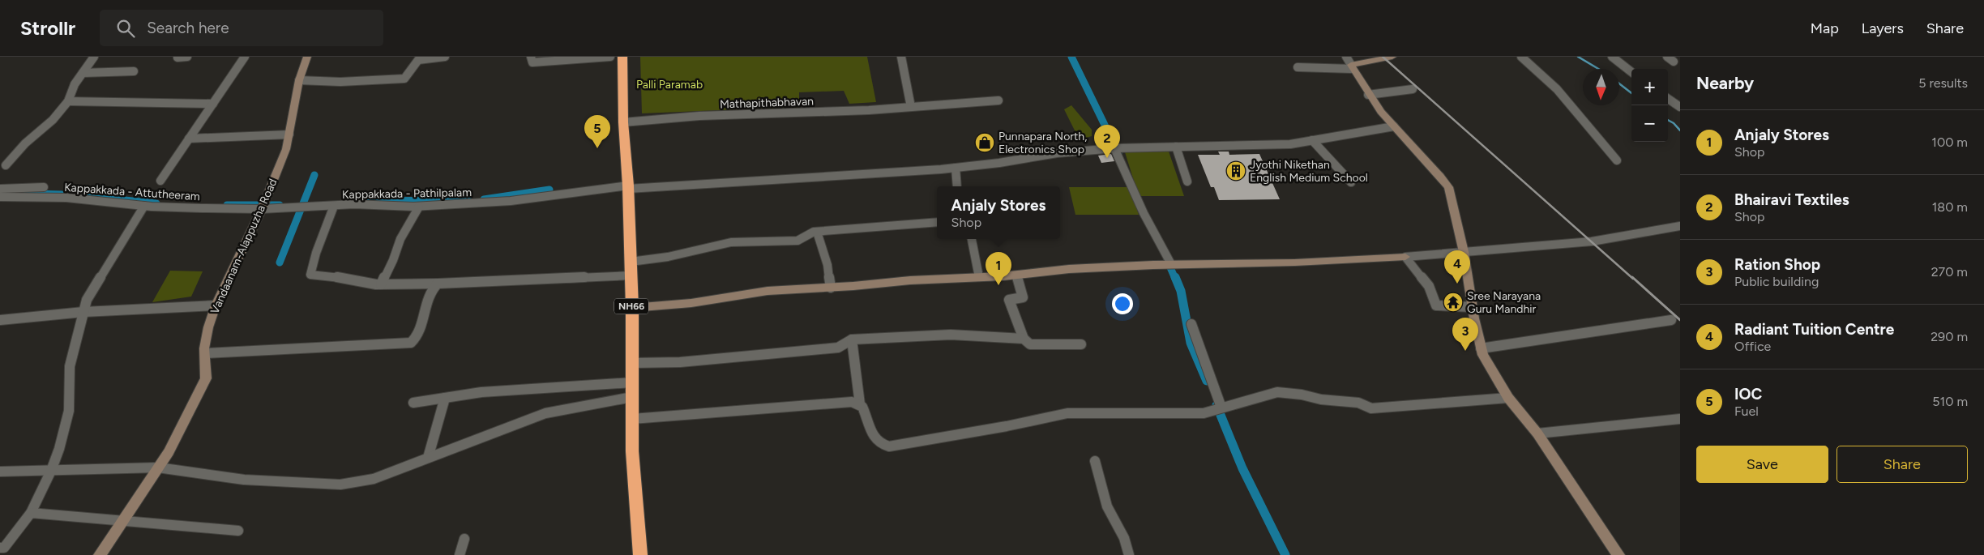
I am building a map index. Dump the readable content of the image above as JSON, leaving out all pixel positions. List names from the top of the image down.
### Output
{
  "streets": {
    "highway": ["NH66"],
    "main road": ["Vandaanam-Alappuzha Road"],
    "street": ["Mathapithabhavan", "Kappakkada - Attutheeram", "Kappakkada - Pathilpalam"]
  },
  "crossings": [
    ["Mathapithabhavan", "NH66"],
    ["Kappakkada - Attutheeram", "Kappakkada - Pathilpalam"],
    ["Kappakkada - Attutheeram", "Vandaanam-Alappuzha Road"],
    ["Kappakkada - Pathilpalam", "Vandaanam-Alappuzha Road"],
    ["Kappakkada - Pathilpalam", "NH66"]
  ],
  "parks": ["Palli Paramab"],
  "places": {
    "shop": ["Punnapara North, Electronics Shop"],
    "building": ["Jyothi Nikethan English Medium School"],
    "temple": ["Sree Narayana Guru Mandhir"]
  },
  "north": "bottom",
  "page": {
    "header": "Strollr",
    "search": "Search here",
    "nav": ["Map", "Layers", "Share"],
    "heading": ["Nearby", "5 results"],
    "map_buttons": ["+", "−"],
    "list": [
      {
        "mark": "1",
        "name": "Anjaly Stores",
        "note": "Shop",
        "value": "100 m"
      },
      {
        "mark": "2",
        "name": "Bhairavi Textiles",
        "note": "Shop",
        "value": "180 m"
      },
      {
        "mark": "3",
        "name": "Ration Shop",
        "note": "Public building",
        "value": "270 m"
      },
      {
        "mark": "4",
        "name": "Radiant Tuition Centre",
        "note": "Office",
        "value": "290 m"
      },
      {
        "mark": "5",
        "name": "IOC",
        "note": "Fuel",
        "value": "510 m"
      }
    ],
    "pins": [
      "5",
      "2",
      "4",
      "1",
      "3"
    ],
    "popup": ["Anjaly Stores", "Shop"],
    "buttons": ["Save", "Share"]
  }
}
